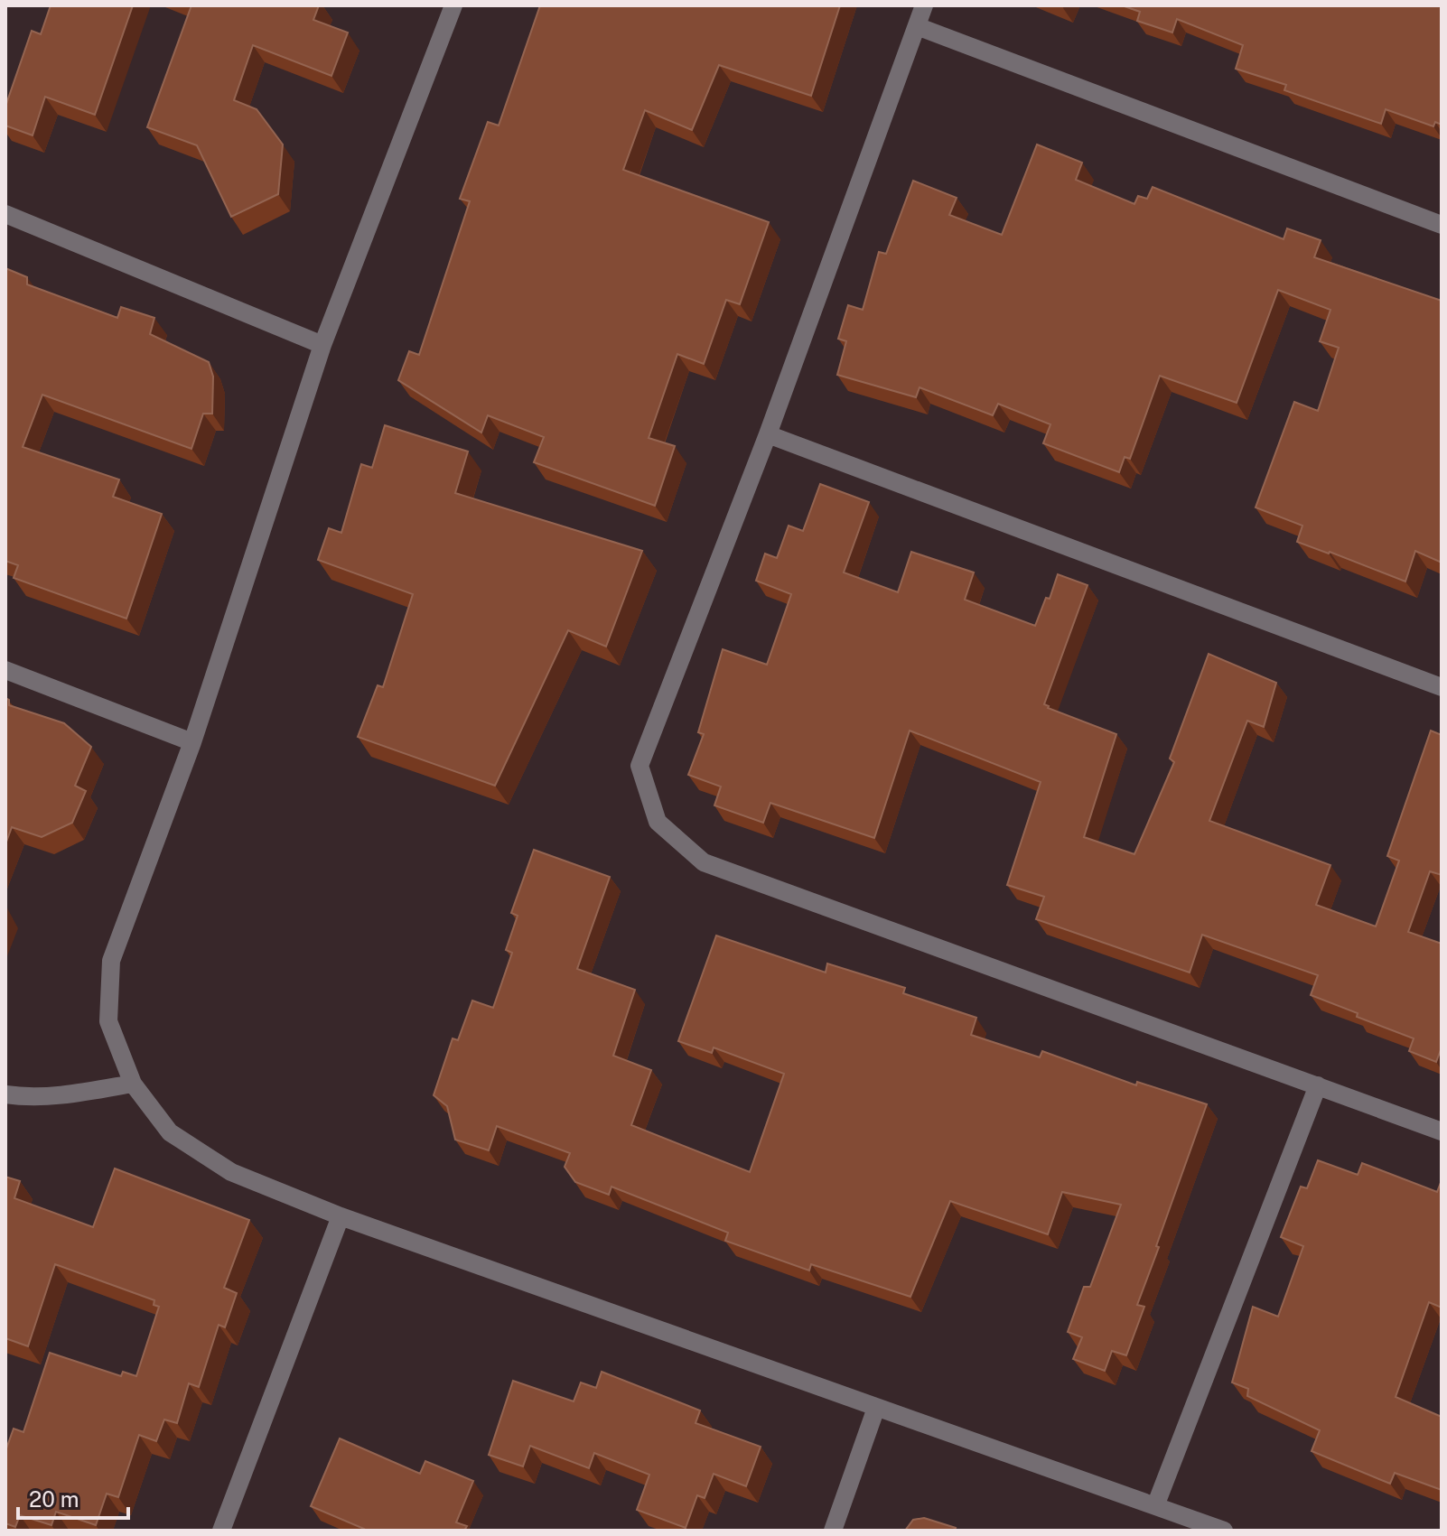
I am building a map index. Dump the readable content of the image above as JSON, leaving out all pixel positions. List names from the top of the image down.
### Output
{
  "scale_bar": "20 m"
}
